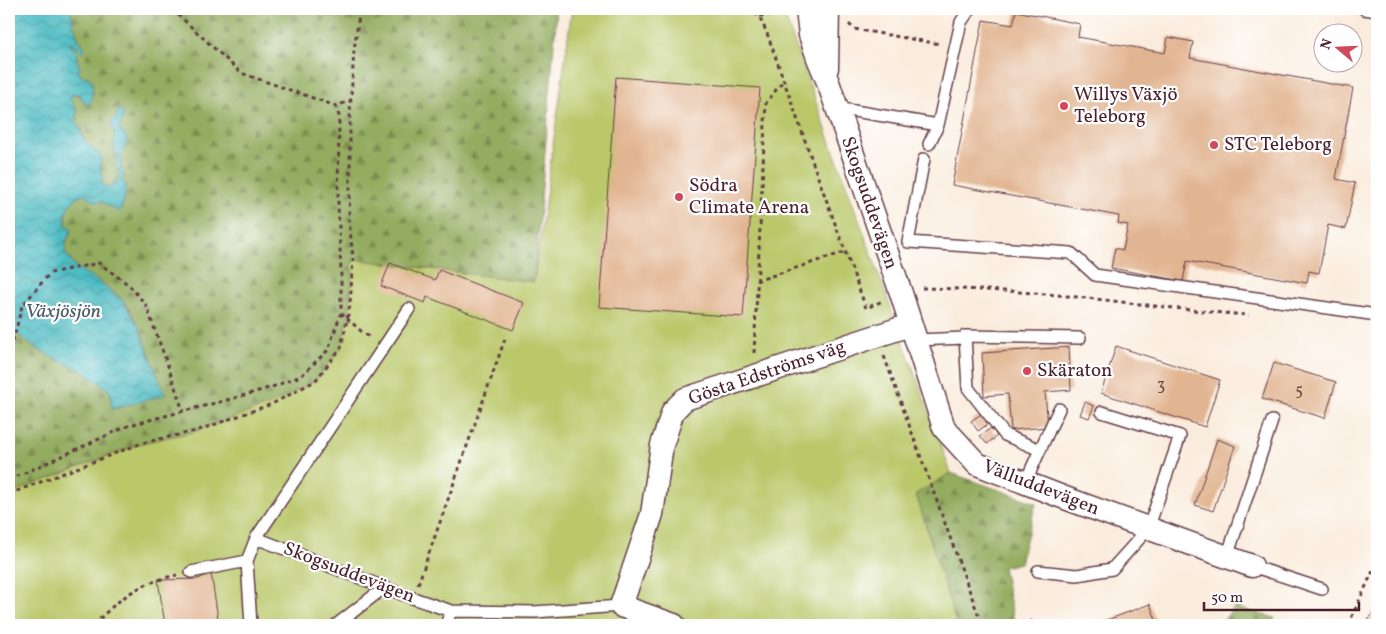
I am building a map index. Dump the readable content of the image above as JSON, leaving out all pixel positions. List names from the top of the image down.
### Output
{
  "streets": {
    "street": ["Skogsuddevägen", "Gösta Edströms väg", "Välluddevägen"]
  },
  "crossings": [
    ["Skogsuddevägen", "Gösta Edströms väg"],
    ["Skogsuddevägen", "Välluddevägen"],
    ["Gösta Edströms väg", "Välluddevägen"]
  ],
  "water": ["Växjösjön"],
  "places": [
    "Willys Växjö Teleborg",
    "STC Teleborg",
    "Södra Climate Arena",
    "Skäraton"
  ],
  "house_numbers": ["3", "5"],
  "scale_bar": "50 m",
  "north": "left"
}
